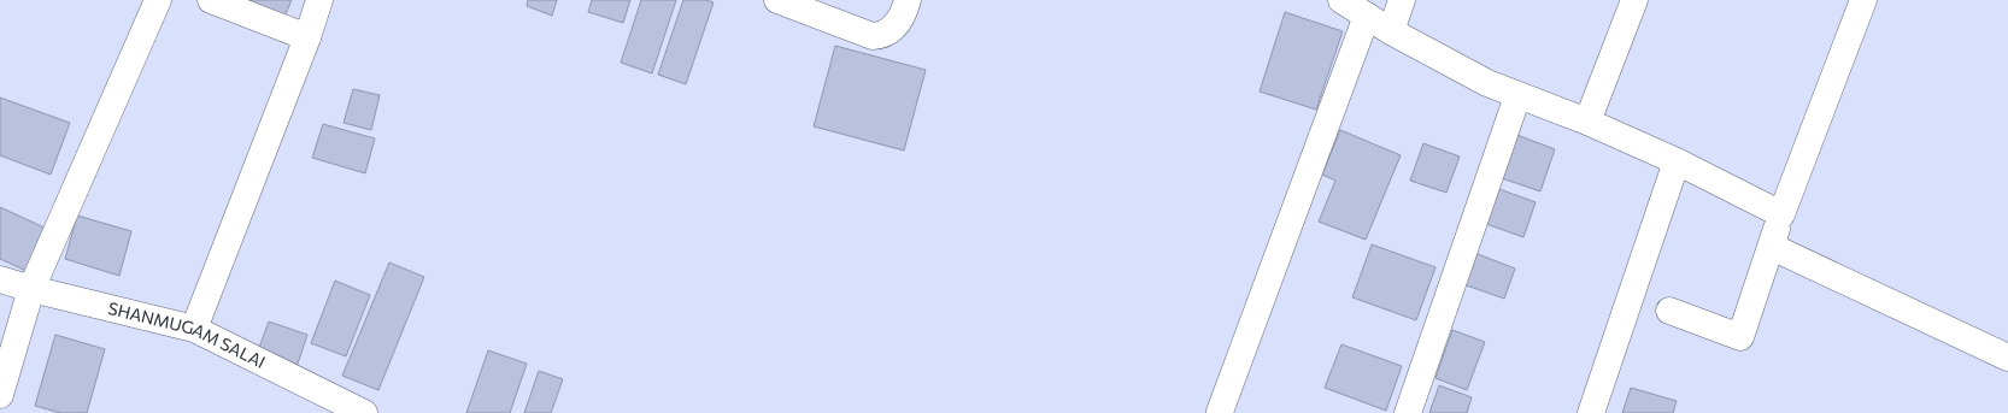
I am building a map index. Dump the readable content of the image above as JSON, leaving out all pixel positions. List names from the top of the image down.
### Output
{
  "streets": {
    "street": ["SHANMUGAM SALAI"]
  }
}
